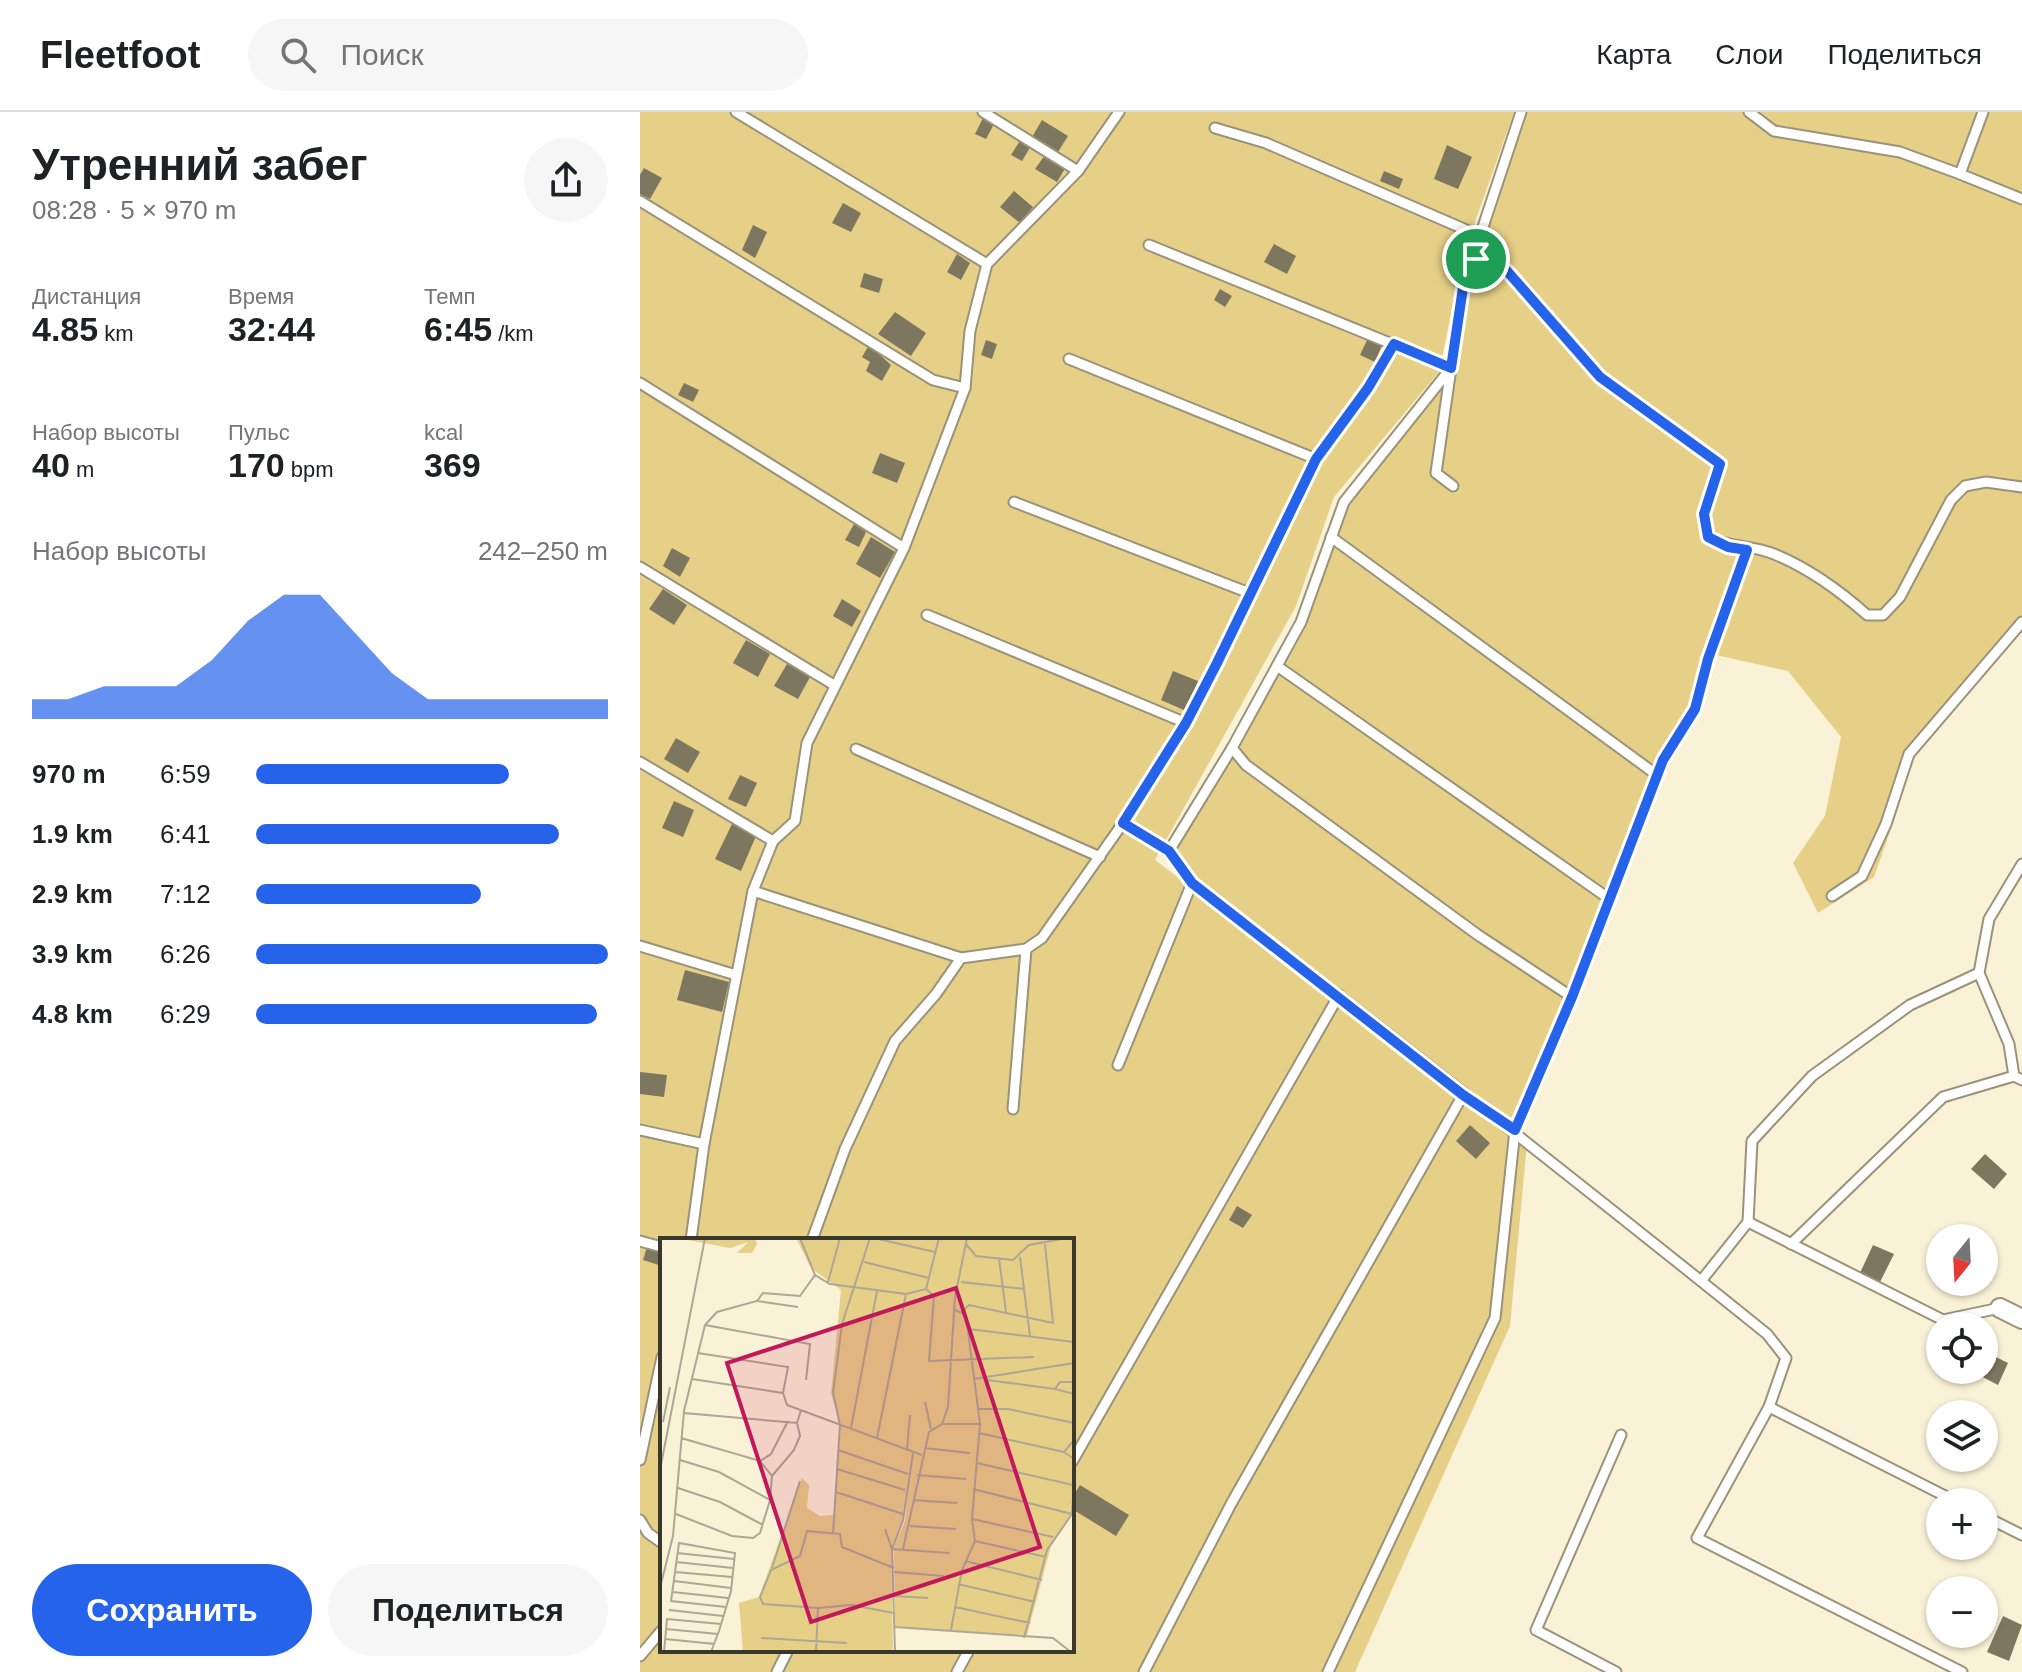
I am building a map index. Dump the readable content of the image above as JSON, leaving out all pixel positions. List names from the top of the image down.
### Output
{
  "north": "bottom",
  "page": {
    "header": "Fleetfoot",
    "search": "Поиск",
    "nav": ["Карта", "Слои", "Поделиться"],
    "heading": ["Утренний забег", "08:28 · 5 × 970 m"],
    "stats": [
      ["Дистанция", "4.85 km"],
      ["Время", "32:44"],
      ["Темп", "6:45 /km"],
      ["Набор высоты", "40 m"],
      ["Пульс", "170 bpm"],
      ["kcal", "369"]
    ],
    "chart": ["Набор высоты", "242–250 m"],
    "list": [
      {
        "name": "970 m",
        "note": "6:59"
      },
      {
        "name": "1.9 km",
        "note": "6:41"
      },
      {
        "name": "2.9 km",
        "note": "7:12"
      },
      {
        "name": "3.9 km",
        "note": "6:26"
      },
      {
        "name": "4.8 km",
        "note": "6:29"
      }
    ],
    "map_buttons": ["+", "−"],
    "buttons": ["Сохранить", "Поделиться"]
  }
}
